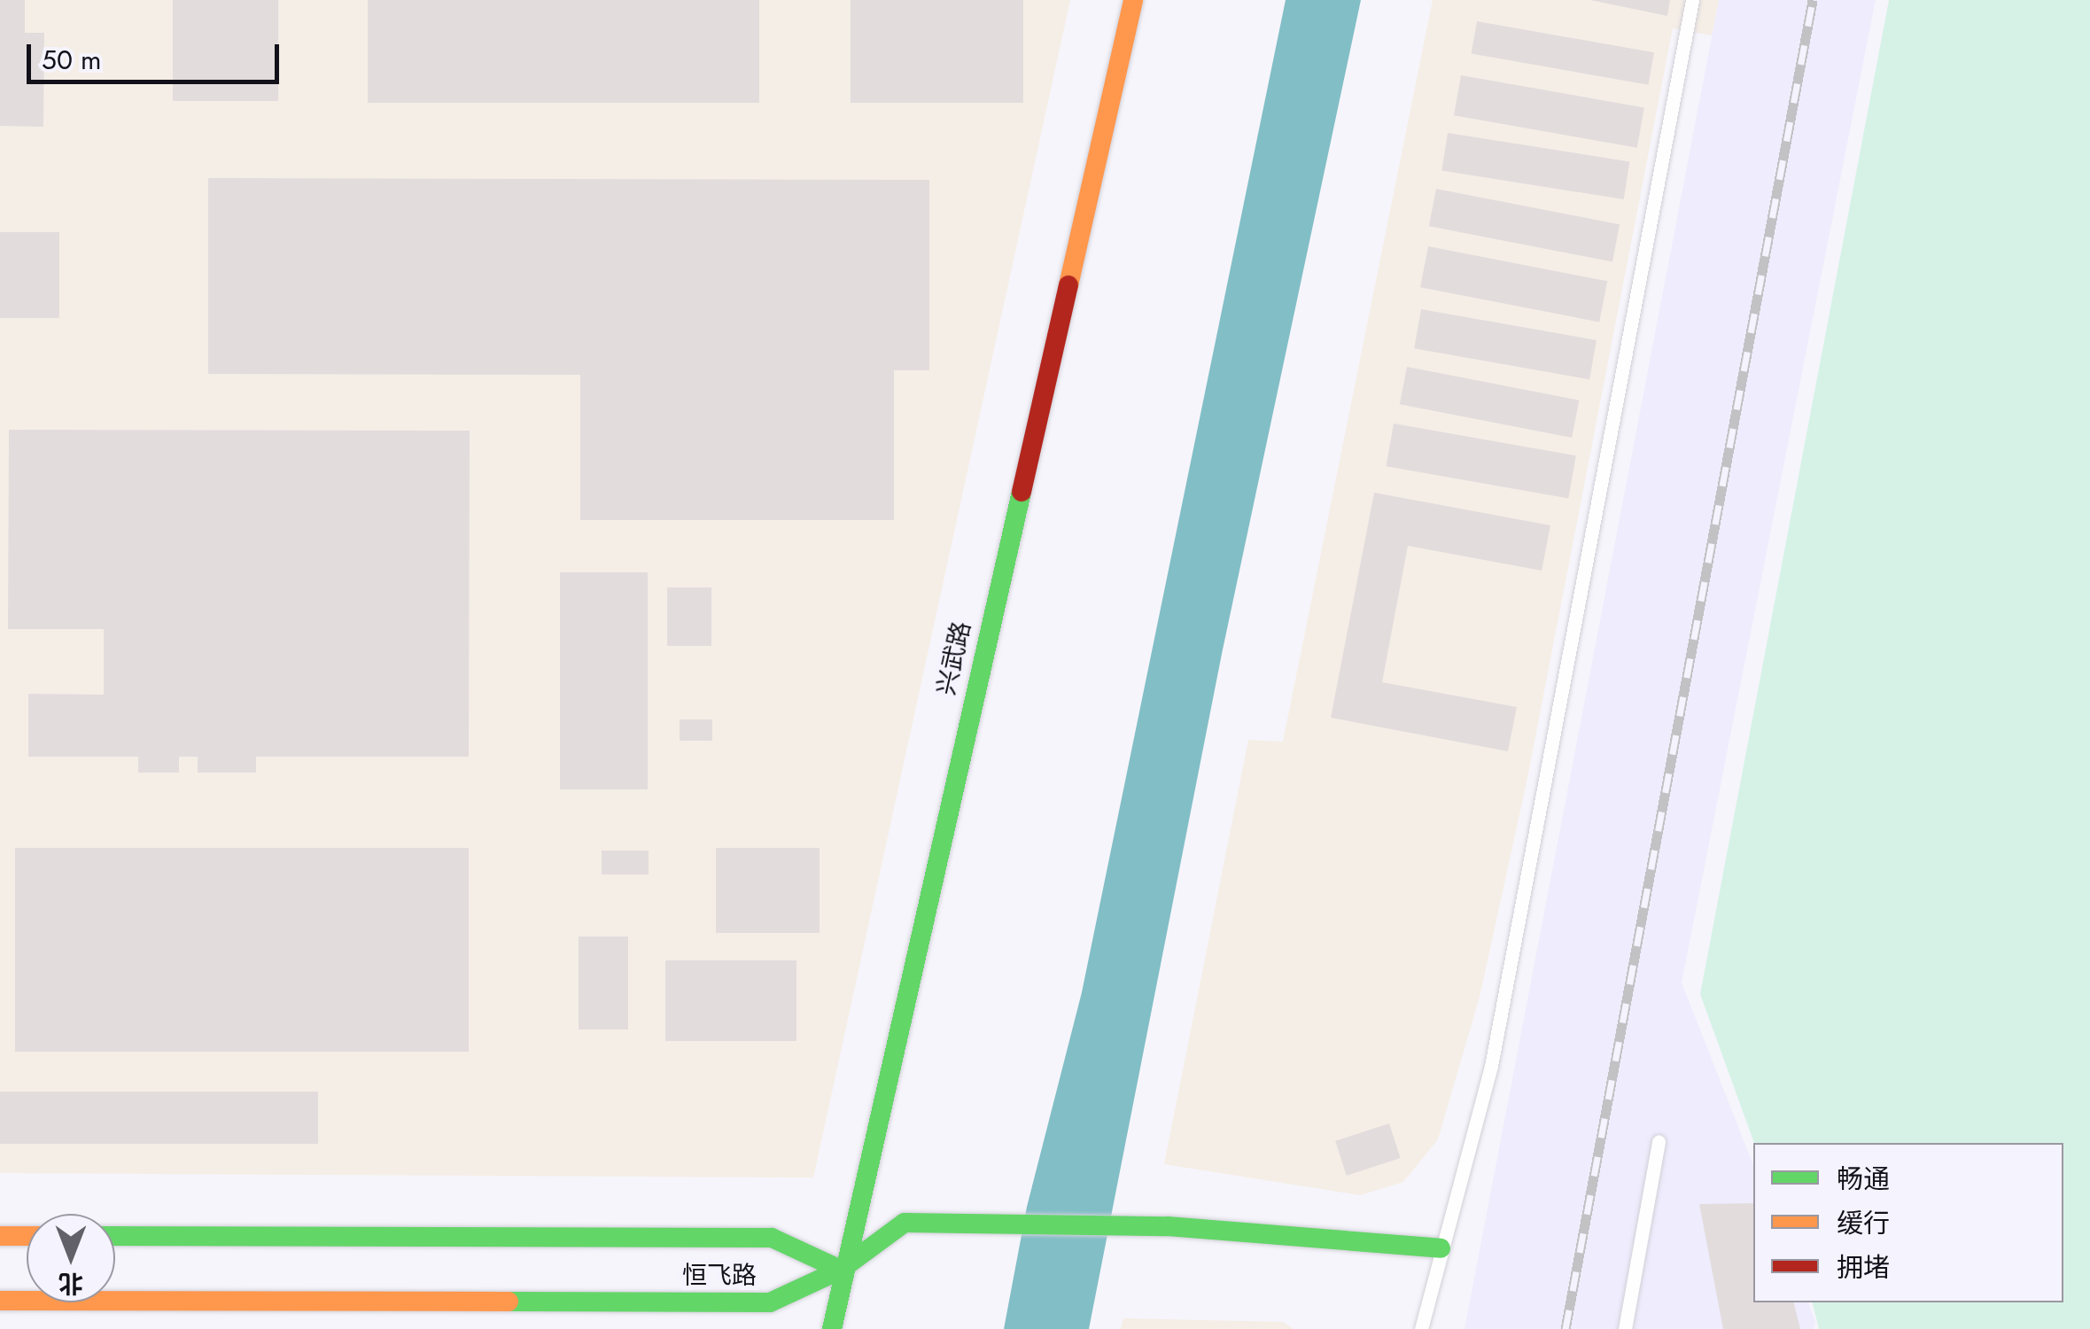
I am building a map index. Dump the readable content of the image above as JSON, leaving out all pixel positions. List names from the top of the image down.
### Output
{
  "streets": {
    "street": ["兴武路", "恒飞路"]
  },
  "crossings": [
    ["兴武路", "恒飞路"]
  ],
  "legend": ["畅通", "缓行", "拥堵"],
  "scale_bar": "50 m",
  "north": "bottom"
}
